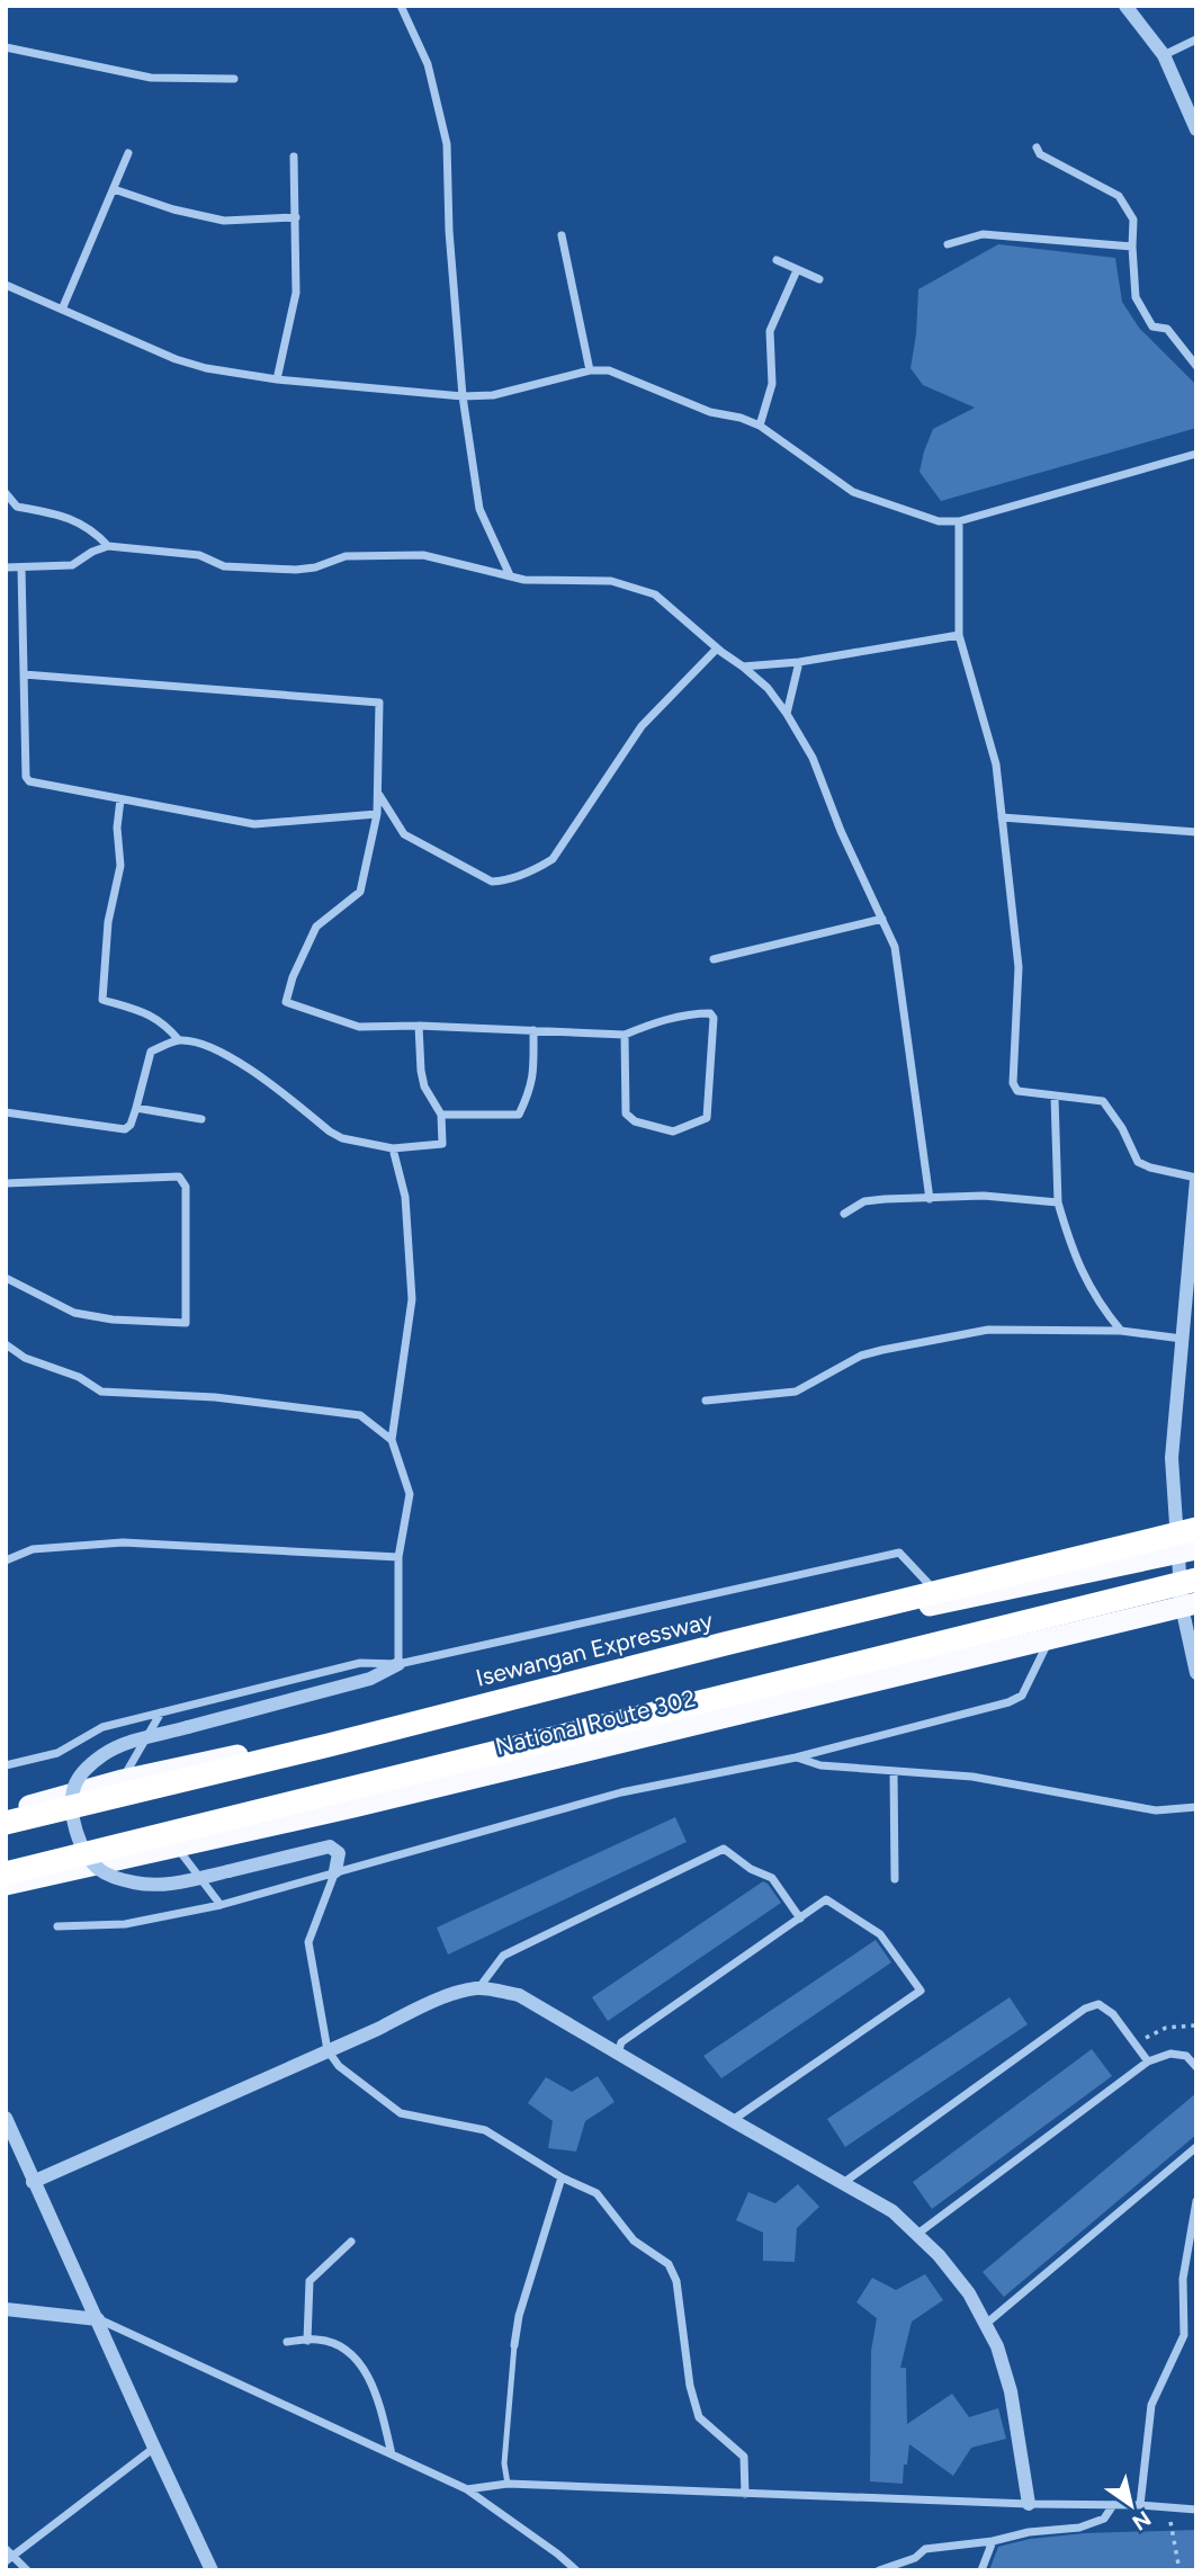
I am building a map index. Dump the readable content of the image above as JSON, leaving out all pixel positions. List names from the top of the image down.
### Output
{
  "streets": {
    "highway": ["Isewangan Expressway", "National Route 302"]
  },
  "north": "bottom right"
}
